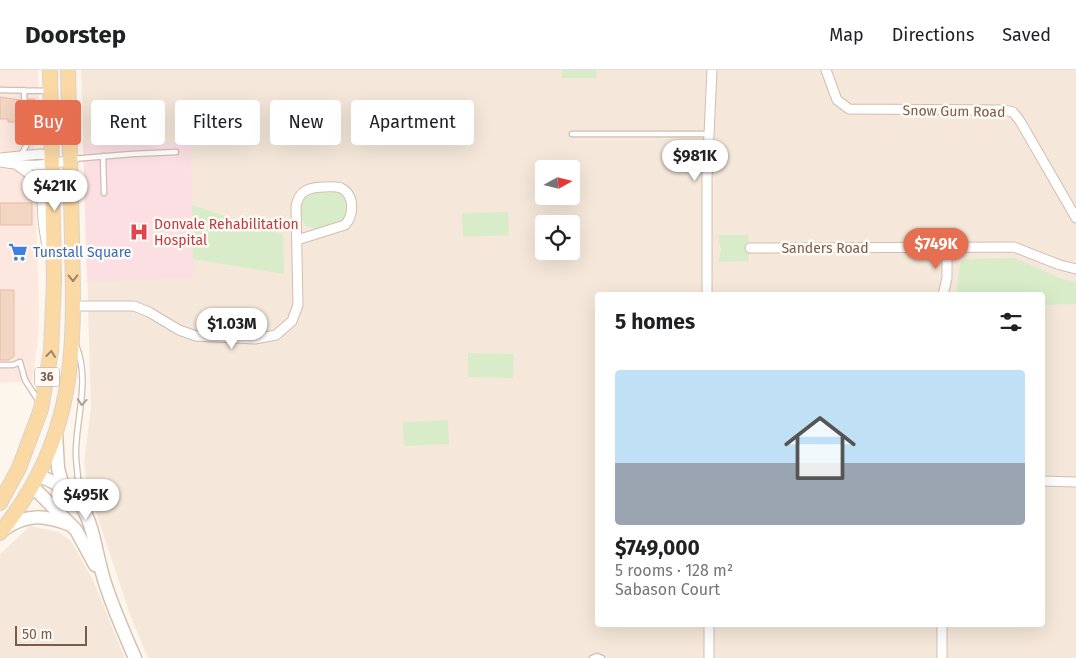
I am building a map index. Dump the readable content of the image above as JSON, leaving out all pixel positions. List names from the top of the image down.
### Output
{
  "streets": {
    "main road": ["36"],
    "street": ["Snow Gum Road", "Sanders Road"]
  },
  "places": {
    "hospital": ["Donvale Rehabilitation Hospital"],
    "supermarket": ["Tunstall Square"]
  },
  "scale_bar": "50 m",
  "north": "right",
  "page": {
    "header": "Doorstep",
    "nav": ["Map", "Directions", "Saved"],
    "chip": [
      "Buy",
      "Rent",
      "Filters",
      "New",
      "Apartment"
    ],
    "price": [
      "$981K",
      "$421K",
      "$749K",
      "$1.03M",
      "$495K"
    ],
    "heading": "5 homes",
    "list": [
      {
        "name": "$749,000",
        "note": "5 rooms · 128 m² · Sabason Court"
      }
    ],
    "scale": "50 m"
  }
}
